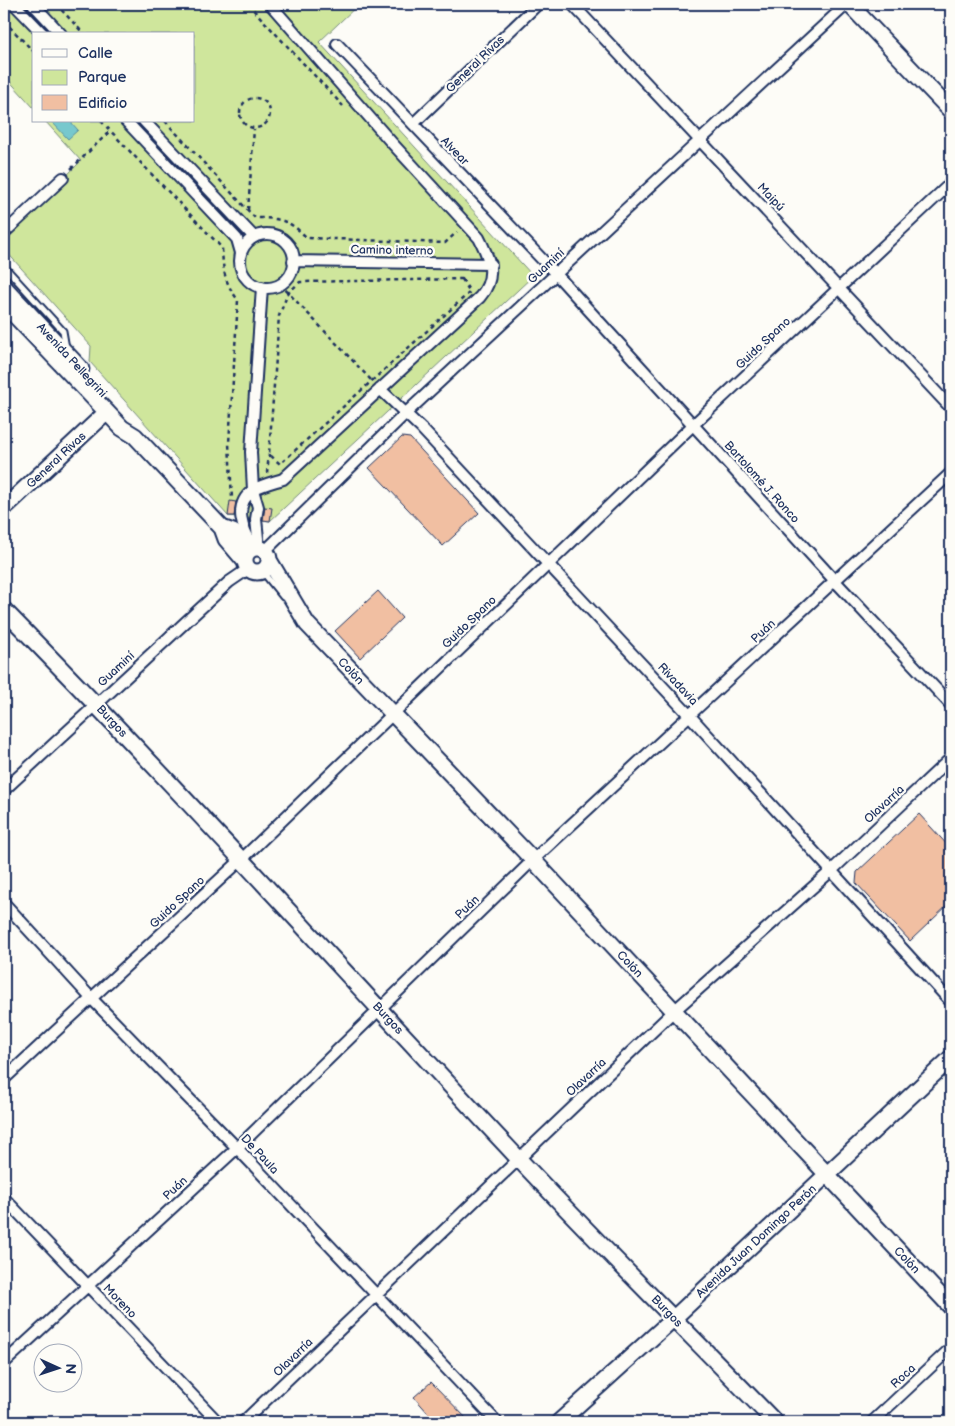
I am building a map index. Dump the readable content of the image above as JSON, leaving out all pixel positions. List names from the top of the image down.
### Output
{
  "streets": {
    "main road": [
      "General Rivas",
      "Avenida Pellegrini",
      "Colón",
      "Burgos",
      "Avenida Juan Domingo Perón"
    ],
    "street": [
      "Alvear",
      "Maipú",
      "Camino interno",
      "Guaminí",
      "Guido Spano",
      "Bartolomé J. Ronco",
      "Puán",
      "Rivadavia",
      "Olavarría",
      "De Paula",
      "Moreno",
      "Roca"
    ]
  },
  "crossings": [
    ["General Rivas", "Alvear"],
    ["General Rivas", "Avenida Pellegrini"],
    ["Alvear", "Guaminí"],
    ["Alvear", "Bartolomé J. Ronco"],
    ["Maipú", "Guaminí"],
    ["Maipú", "Guido Spano"],
    ["Guaminí", "Avenida Pellegrini"],
    ["Guaminí", "Bartolomé J. Ronco"],
    ["Guaminí", "Colón"],
    ["Guaminí", "Rivadavia"],
    ["Guaminí", "Burgos"],
    ["Guido Spano", "Bartolomé J. Ronco"],
    ["Guido Spano", "Colón"],
    ["Guido Spano", "Rivadavia"],
    ["Guido Spano", "Burgos"],
    ["Guido Spano", "De Paula"],
    ["Avenida Pellegrini", "Colón"],
    ["Bartolomé J. Ronco", "Puán"],
    ["Puán", "Colón"],
    ["Puán", "Rivadavia"],
    ["Puán", "Burgos"],
    ["Puán", "De Paula"],
    ["Puán", "Moreno"],
    ["Colón", "Olavarría"],
    ["Colón", "Avenida Juan Domingo Perón"],
    ["Rivadavia", "Olavarría"],
    ["Burgos", "Olavarría"],
    ["Burgos", "Avenida Juan Domingo Perón"],
    ["Olavarría", "De Paula"]
  ],
  "legend": ["Calle", "Parque", "Edificio"],
  "north": "right"
}
